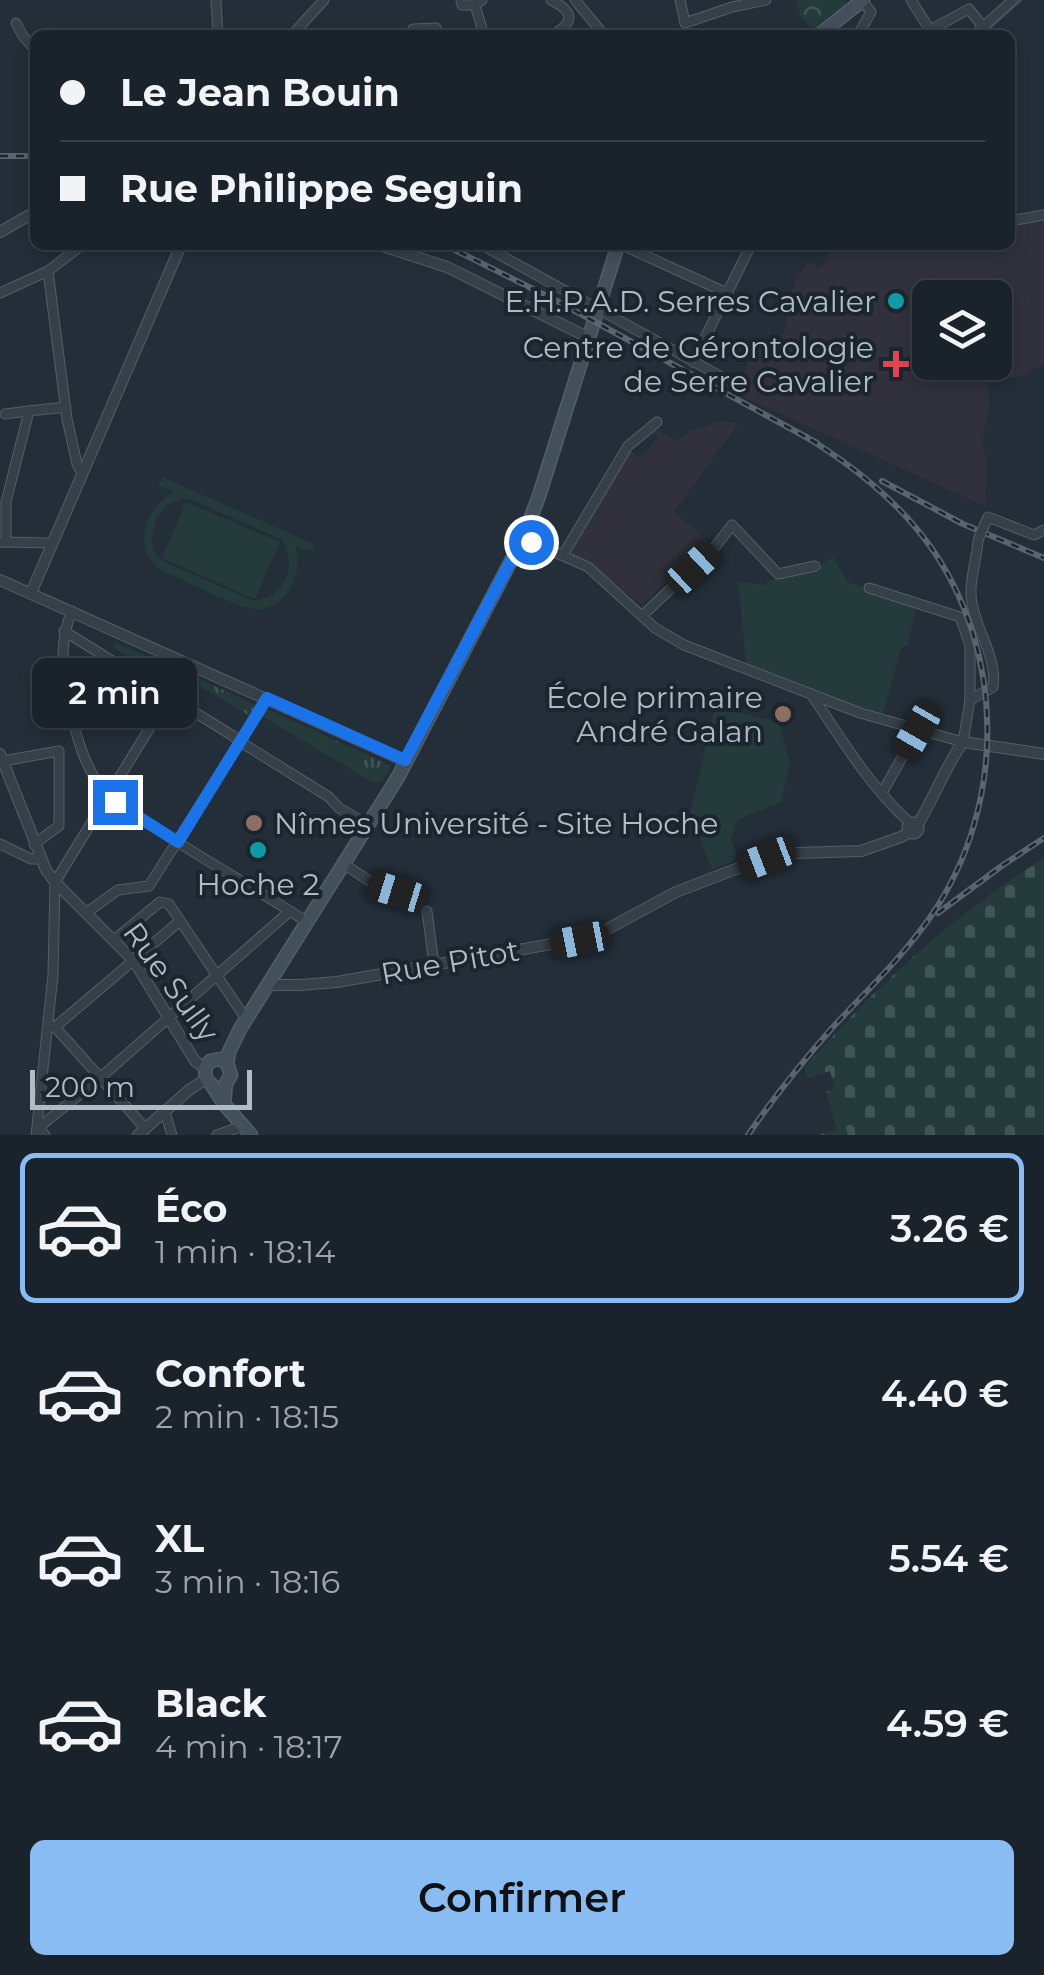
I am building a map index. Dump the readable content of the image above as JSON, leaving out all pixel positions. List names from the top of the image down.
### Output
{
  "streets": {
    "main road": ["Rue Sully"],
    "street": ["Rue Pitot"]
  },
  "places": {
    "other": [
      "E.H.P.A.D. Serres Cavalier",
      "École primaire André Galan",
      "Nîmes Université - Site Hoche",
      "Hoche 2"
    ],
    "health": ["Centre de Gérontologie de Serre Cavalier"]
  },
  "scale_bar": "200 m",
  "page": {
    "banner": ["Le Jean Bouin", "Rue Philippe Seguin"],
    "bubble": "2 min",
    "scale": "200 m",
    "list": [
      {
        "name": "Éco",
        "note": "1 min · 18:14",
        "value": "3.26 €"
      },
      {
        "name": "Confort",
        "note": "2 min · 18:15",
        "value": "4.40 €"
      },
      {
        "name": "XL",
        "note": "3 min · 18:16",
        "value": "5.54 €"
      },
      {
        "name": "Black",
        "note": "4 min · 18:17",
        "value": "4.59 €"
      }
    ],
    "buttons": "Confirmer"
  }
}
